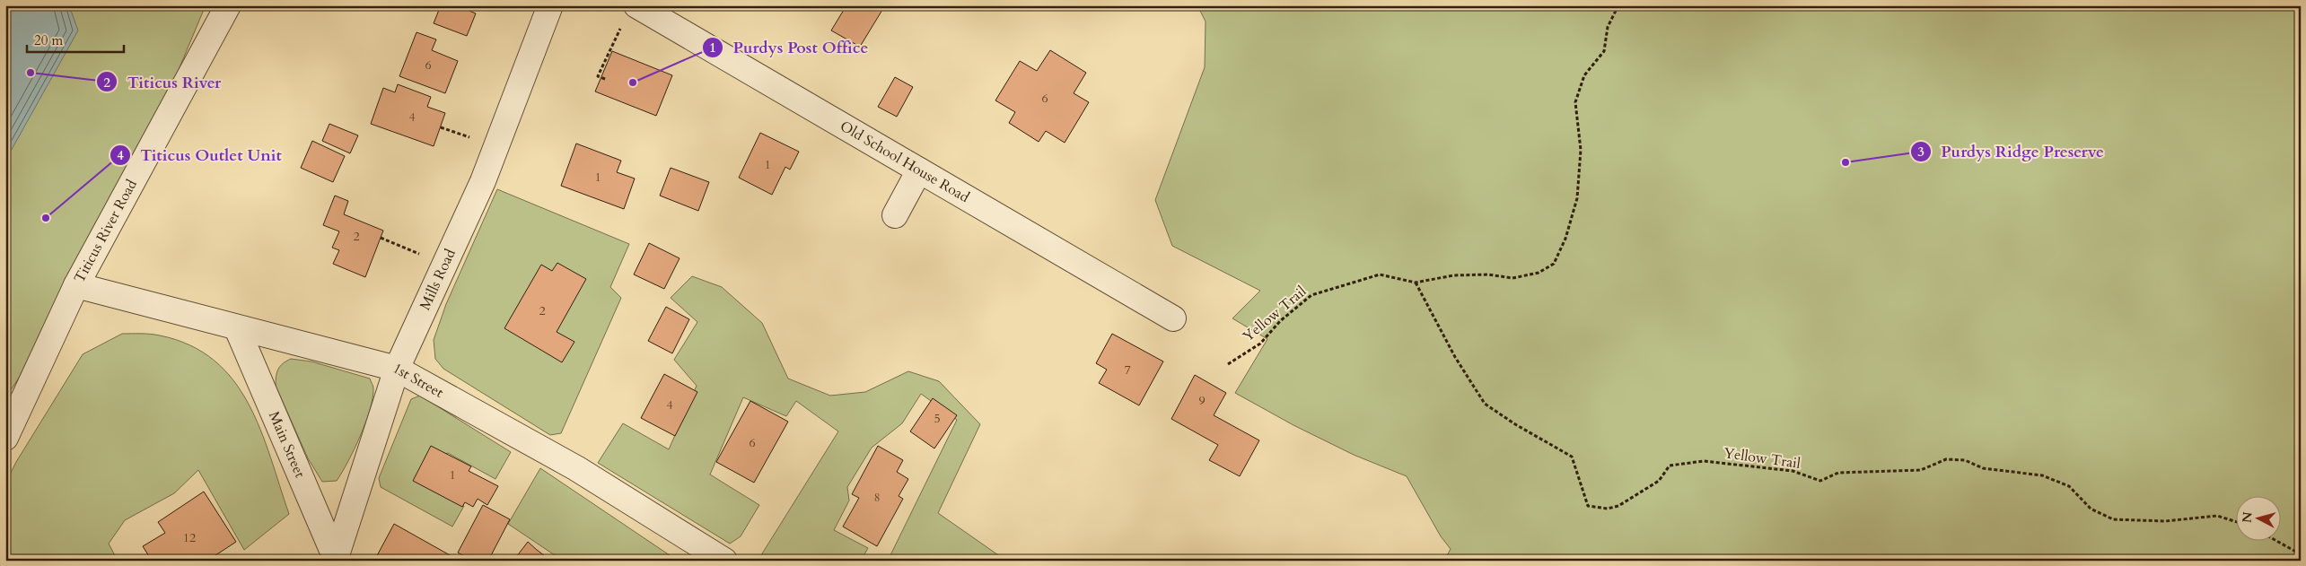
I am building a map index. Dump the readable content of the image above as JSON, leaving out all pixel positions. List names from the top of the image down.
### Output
{
  "streets": {
    "street": [
      "Old School House Road",
      "Titicus River Road",
      "Mills Road",
      "1st Street",
      "Main Street"
    ],
    "path": ["Yellow Trail"]
  },
  "crossings": [
    ["Titicus River Road", "1st Street"],
    ["Mills Road", "1st Street"],
    ["Mills Road", "Main Street"],
    ["1st Street", "Main Street"]
  ],
  "places": [
    "Titicus River",
    "Purdys Post Office",
    "Purdys Ridge Preserve",
    "Titicus Outlet Unit"
  ],
  "house_numbers": [
    "6",
    "6",
    "4",
    "1",
    "1",
    "2",
    "2",
    "7",
    "9",
    "4",
    "5",
    "6",
    "1",
    "8",
    "12"
  ],
  "scale_bar": "20 m",
  "north": "left"
}
